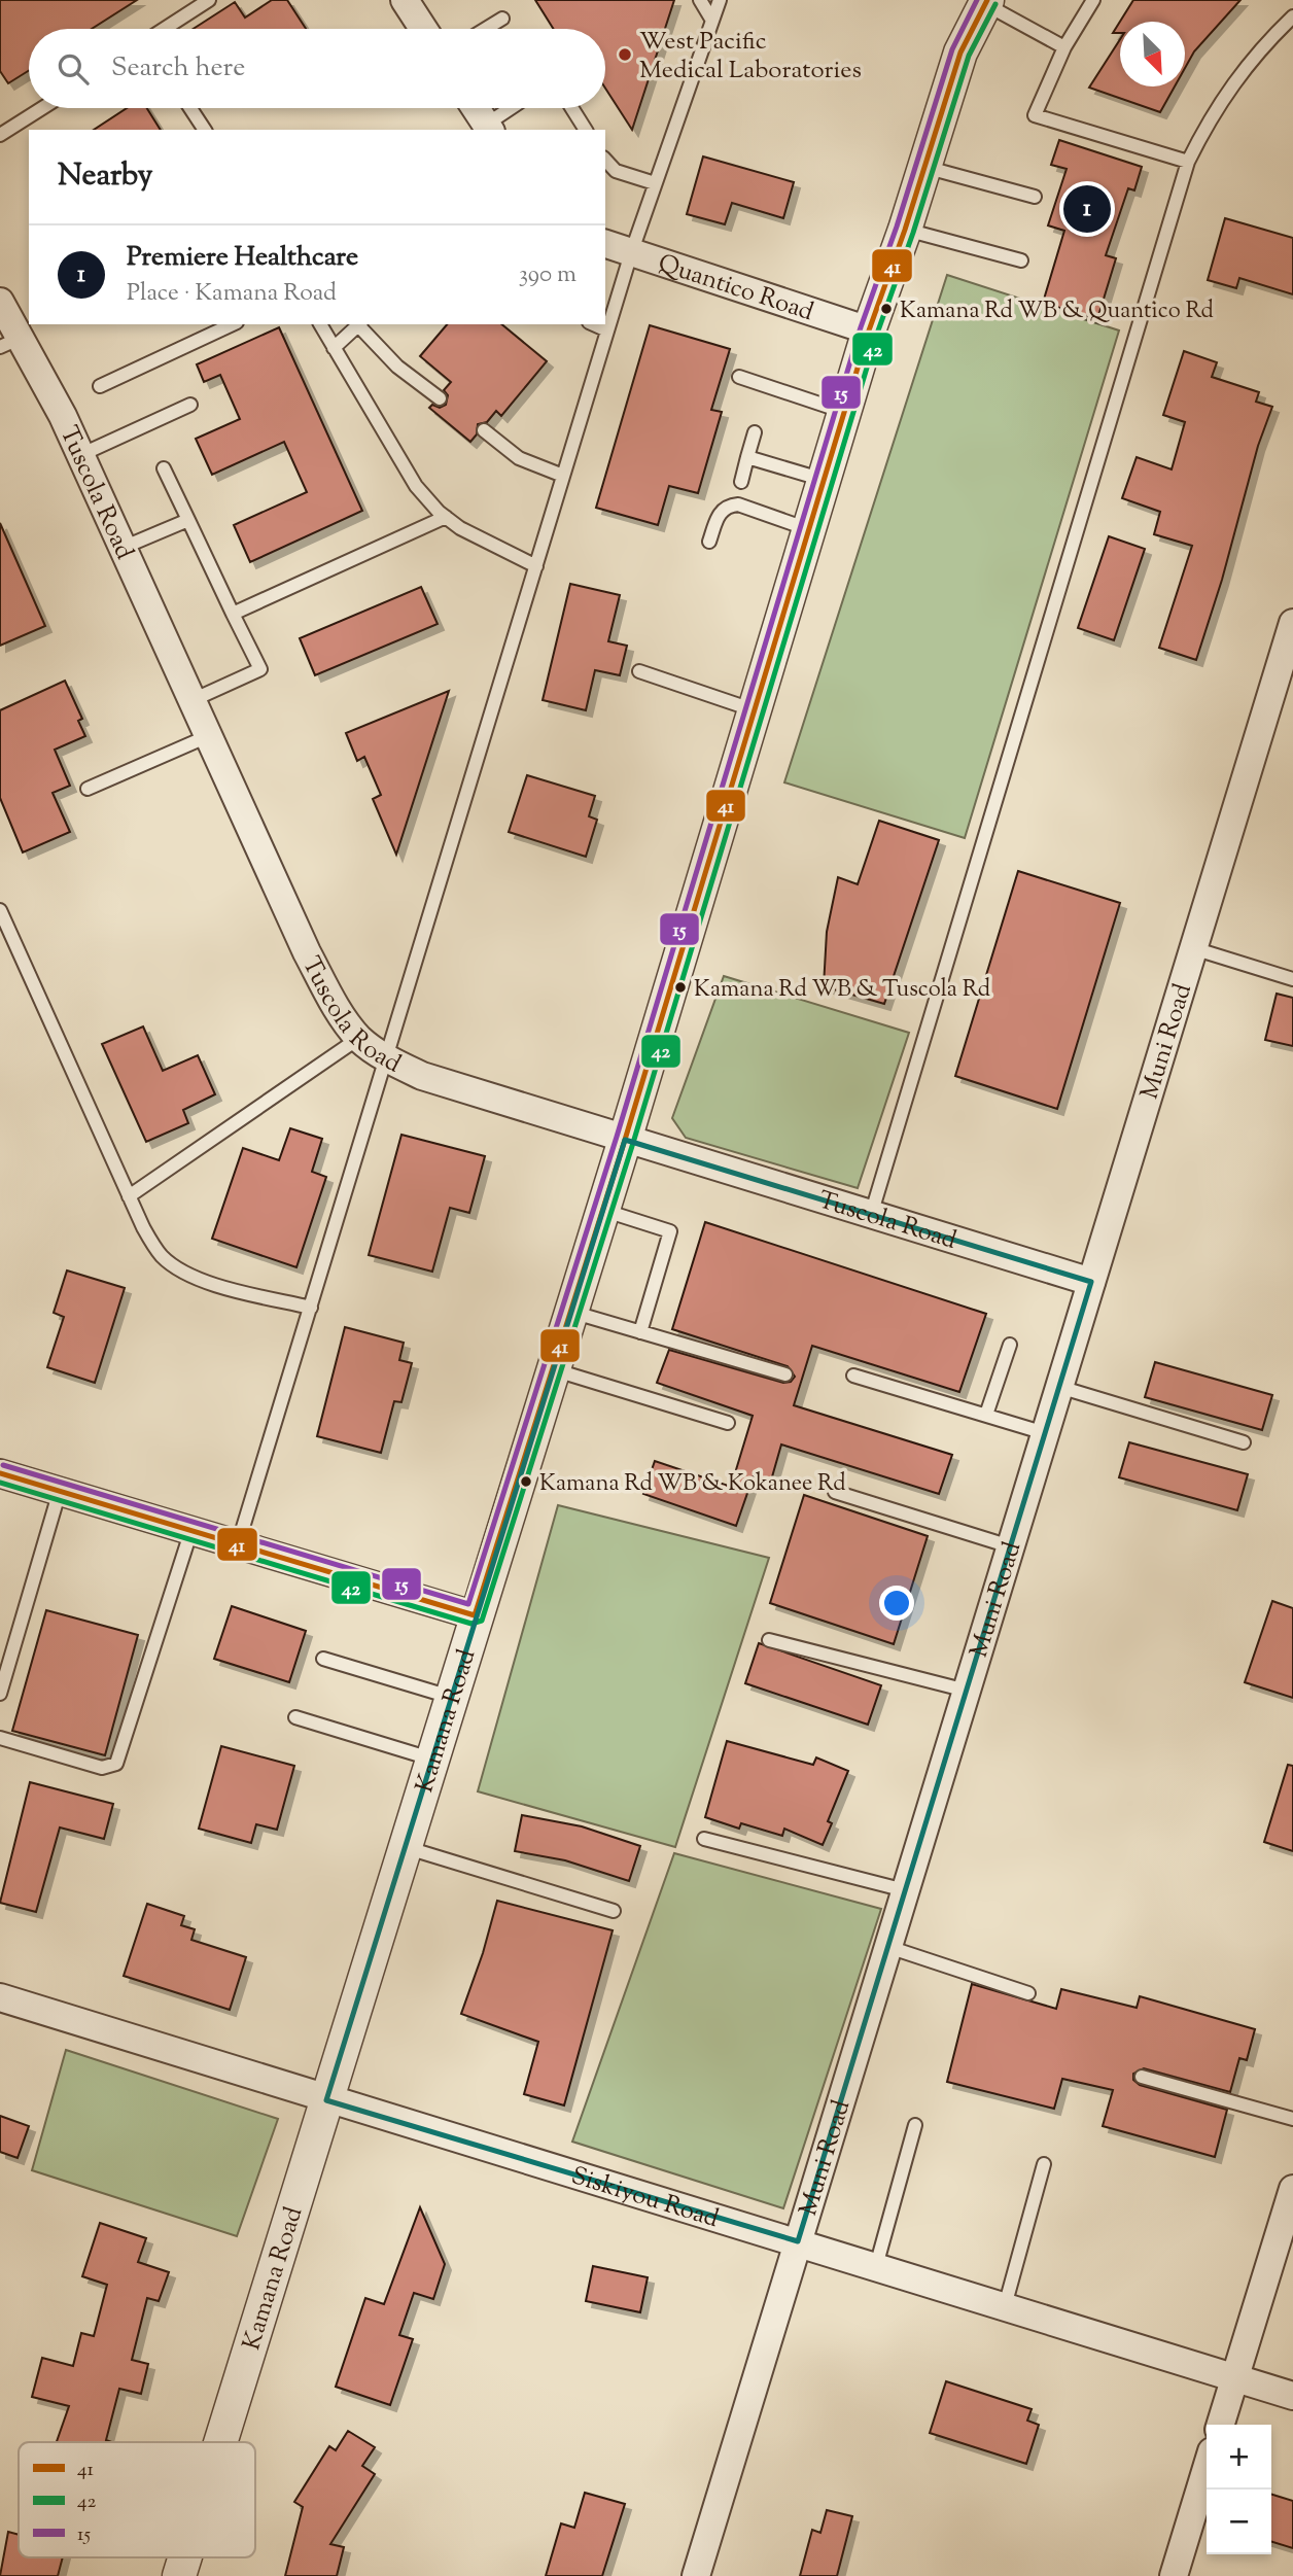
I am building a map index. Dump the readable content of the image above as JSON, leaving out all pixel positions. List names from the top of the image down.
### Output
{
  "streets": {
    "street": [
      "Quantico Road",
      "Tuscola Road",
      "Muni Road",
      "Kamana Road",
      "Siskiyou Road"
    ]
  },
  "crossings": [
    ["Quantico Road", "Kamana Road"],
    ["Tuscola Road", "Muni Road"],
    ["Tuscola Road", "Kamana Road"],
    ["Muni Road", "Siskiyou Road"],
    ["Kamana Road", "Siskiyou Road"]
  ],
  "places": [
    "West Pacific Medical Laboratories",
    "Kamana Rd WB & Quantico Rd",
    "Kamana Rd WB & Tuscola Rd",
    "Kamana Rd WB & Kokanee Rd"
  ],
  "lines": ["transit line 41", "transit line 15", "transit line 42"],
  "legend": ["41", "42", "15"],
  "north": "bottom right",
  "page": {
    "search": "Search here",
    "heading": "Nearby",
    "pins": "1",
    "list": [
      {
        "mark": "1",
        "name": "Premiere Healthcare",
        "note": "Place · Kamana Road",
        "value": "390 m"
      }
    ],
    "map_buttons": ["+", "−"]
  }
}
